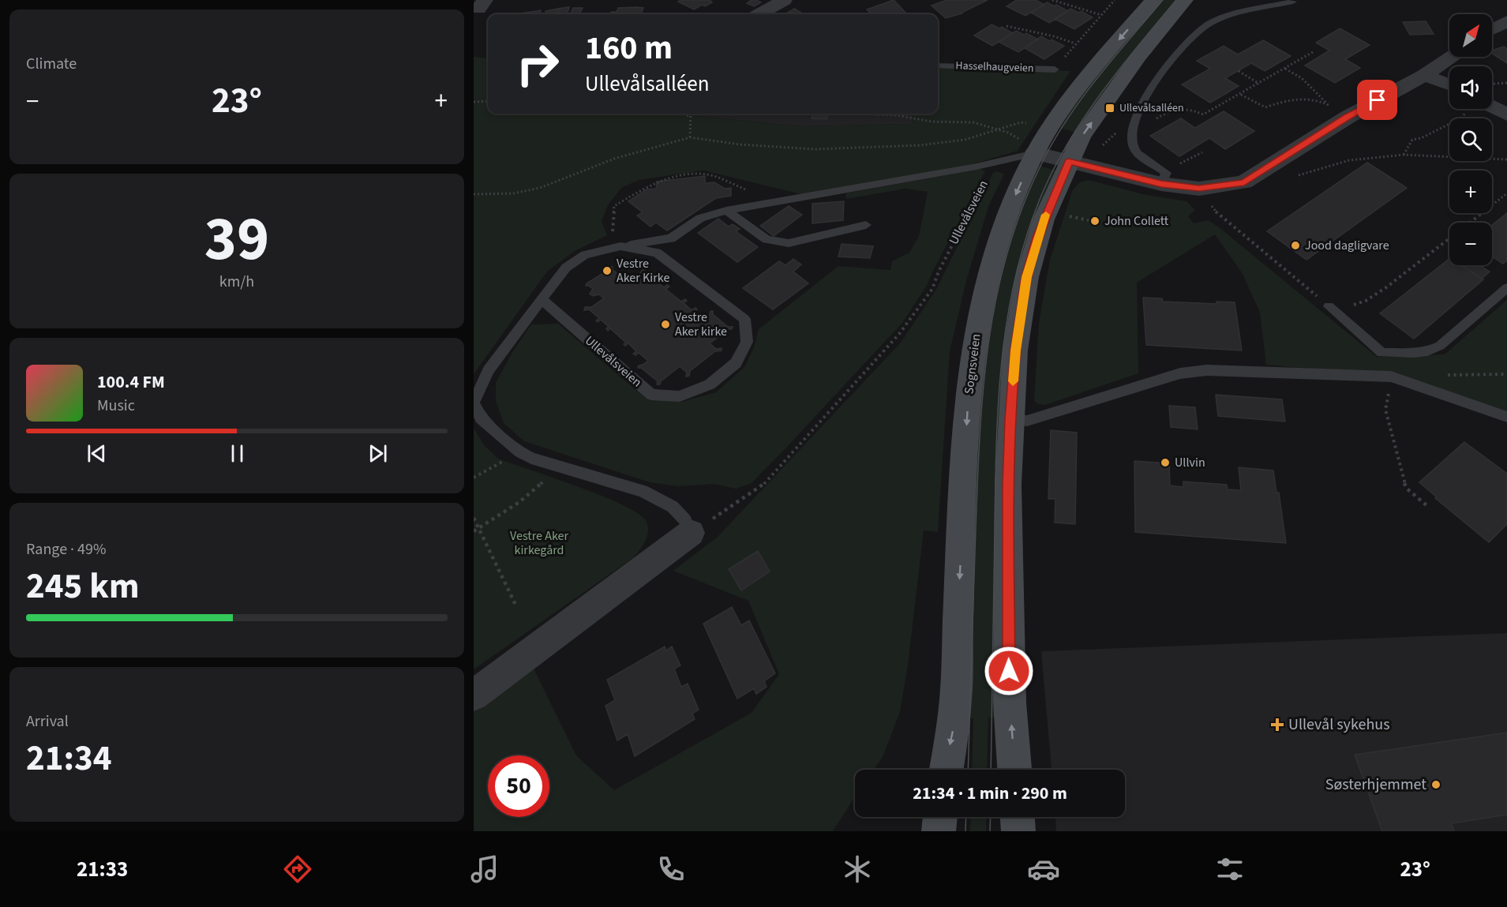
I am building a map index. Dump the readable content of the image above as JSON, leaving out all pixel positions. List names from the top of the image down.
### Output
{
  "streets": {
    "main road": ["Sognsveien"],
    "lane": ["Hasselhaugveien", "Ullevålsveien"]
  },
  "parks": ["Vestre Aker kirkegård"],
  "places": {
    "transit": ["Ullevålsalléen"],
    "other": [
      "John Collett",
      "Jood dagligvare",
      "Vestre Aker Kirke",
      "Vestre Aker kirke",
      "Ullvin",
      "Søsterhjemmet"
    ],
    "health": ["Ullevål sykehus"]
  },
  "north": "top right",
  "page": {
    "tile": [
      "Climate",
      ["39", "km/h"],
      ["Range · 49%", "245 km"],
      ["Arrival", "21:34"]
    ],
    "map_buttons": ["+", "−"],
    "turn": ["160 m", "Ullevålsalléen"],
    "heat": ["−", "23°", "+"],
    "song": ["100.4 FM", "Music"],
    "limit": "50",
    "trip": "21:34 · 1 min · 290 m",
    "tabs": ["21:33", "23°"]
  }
}
